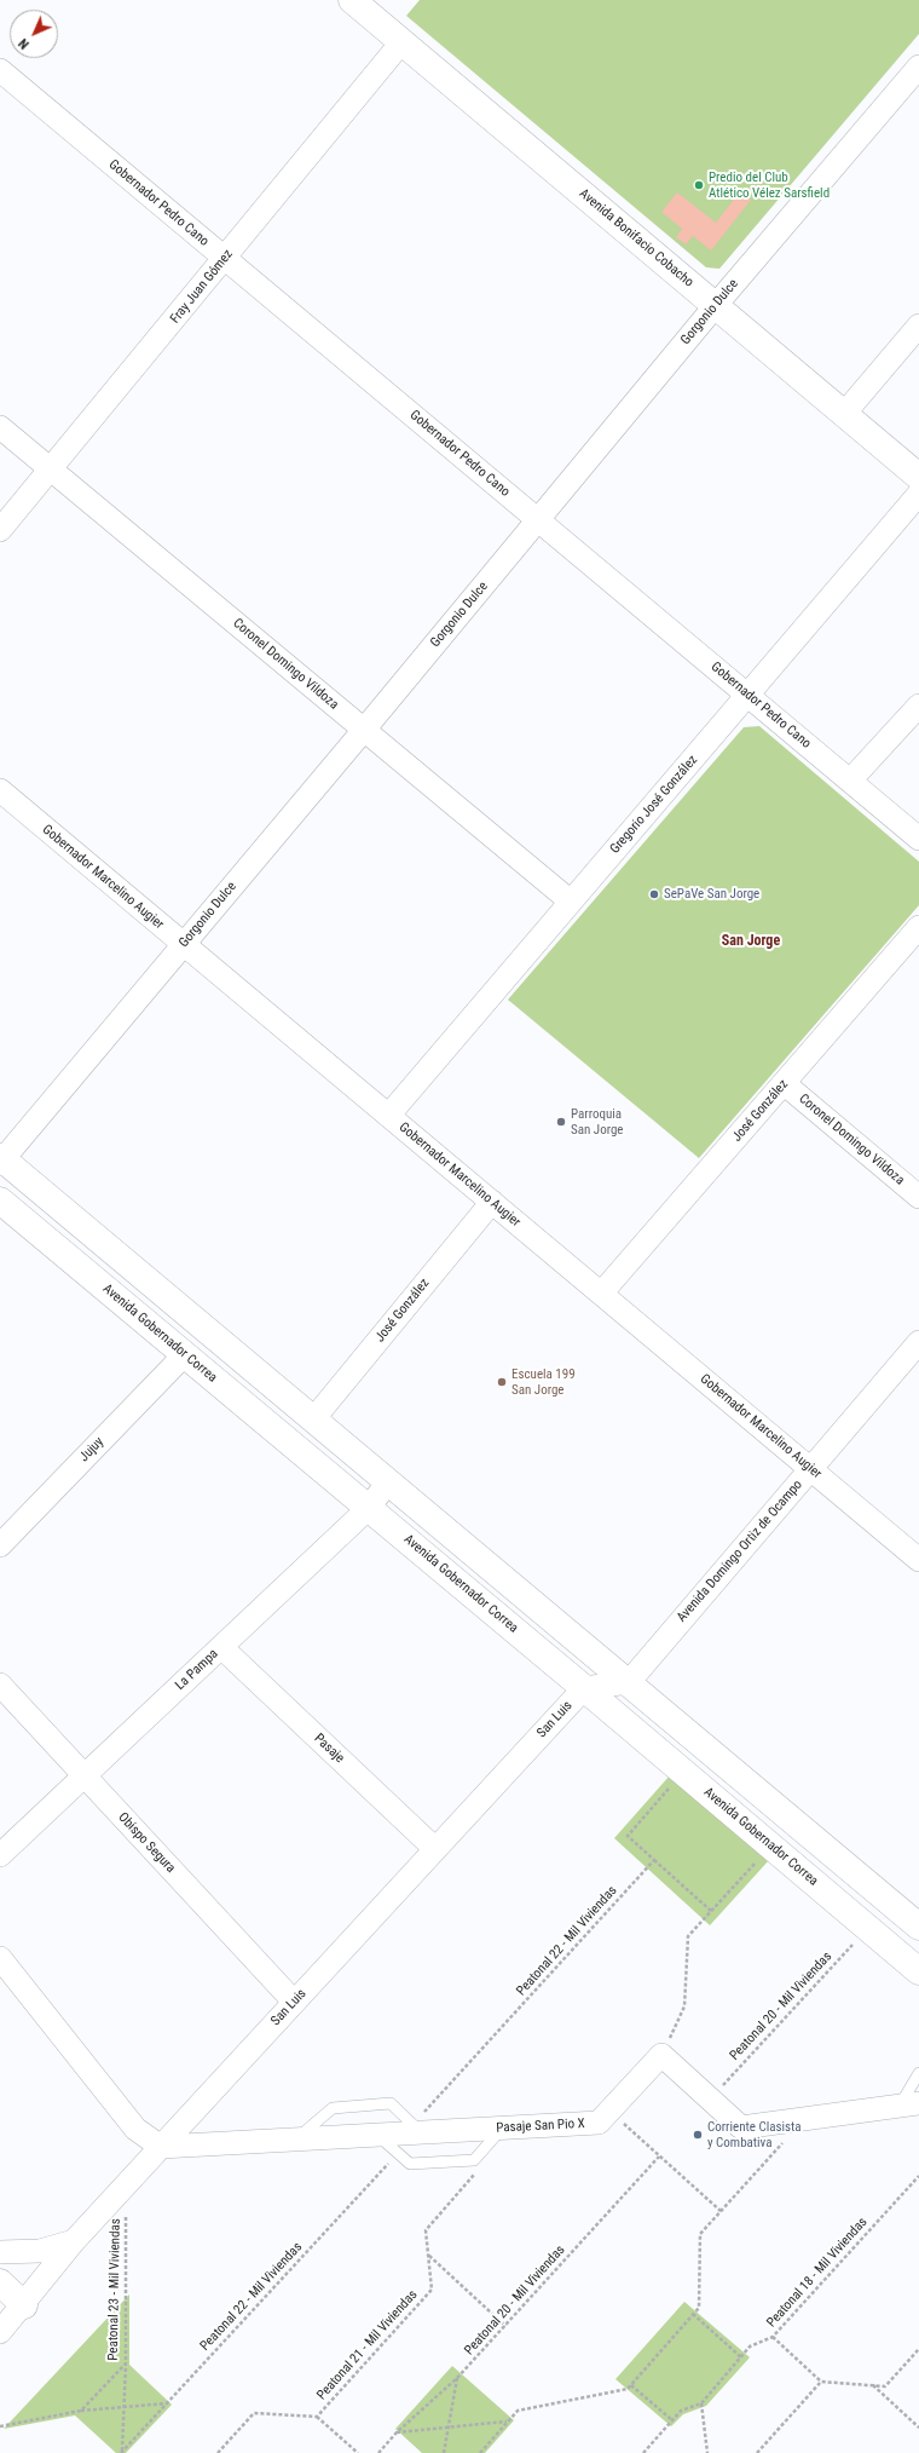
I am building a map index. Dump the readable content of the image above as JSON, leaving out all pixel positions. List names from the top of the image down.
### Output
{
  "streets": {
    "main road": ["Avenida Bonifacio Cobacho", "Avenida Gobernador Correa"],
    "street": [
      "Gobernador Pedro Cano",
      "Fray Juan Gómez",
      "Gorgonio Dulce",
      "Coronel Domingo Vildoza",
      "Gregorio José González",
      "Gobernador Marcelino Augier",
      "José González",
      "Jujuy",
      "Avenida Domingo Ortiz de Ocampo",
      "La Pampa",
      "San Luis",
      "Pasaje",
      "Obispo Segura",
      "Pasaje San Pio X"
    ],
    "path": [
      "Peatonal 22 - Mil Viviendas",
      "Peatonal 20 - Mil Viviendas",
      "Peatonal 18 - Mil Viviendas",
      "Peatonal 23 - Mil Viviendas",
      "Peatonal 21 - Mil Viviendas"
    ]
  },
  "crossings": [
    ["Gobernador Pedro Cano", "Fray Juan Gómez"],
    ["Gobernador Pedro Cano", "Gorgonio Dulce"],
    ["Gobernador Pedro Cano", "Gregorio José González"],
    ["Avenida Bonifacio Cobacho", "Fray Juan Gómez"],
    ["Avenida Bonifacio Cobacho", "Gorgonio Dulce"],
    ["Fray Juan Gómez", "Coronel Domingo Vildoza"],
    ["Gorgonio Dulce", "Coronel Domingo Vildoza"],
    ["Gorgonio Dulce", "Gobernador Marcelino Augier"],
    ["Coronel Domingo Vildoza", "Gregorio José González"],
    ["Coronel Domingo Vildoza", "José González"],
    ["Gregorio José González", "Gobernador Marcelino Augier"],
    ["Gobernador Marcelino Augier", "José González"],
    ["Gobernador Marcelino Augier", "Avenida Domingo Ortiz de Ocampo"],
    ["Avenida Gobernador Correa", "Jujuy"],
    ["Avenida Gobernador Correa", "La Pampa"],
    ["Avenida Gobernador Correa", "San Luis"],
    ["Avenida Gobernador Correa", "Peatonal 20 - Mil Viviendas"],
    ["La Pampa", "Pasaje"],
    ["La Pampa", "Obispo Segura"],
    ["San Luis", "Pasaje"],
    ["San Luis", "Obispo Segura"],
    ["San Luis", "Pasaje San Pio X"],
    ["San Luis", "Peatonal 23 - Mil Viviendas"],
    ["Peatonal 22 - Mil Viviendas", "Pasaje San Pio X"]
  ],
  "districts": ["San Jorge"],
  "places": [
    "Predio del Club Atlético Vélez Sarsfield",
    "SePaVe San Jorge",
    "Parroquia San Jorge",
    "Escuela 199 San Jorge",
    "Corriente Clasista y Combativa"
  ],
  "north": "bottom left"
}
